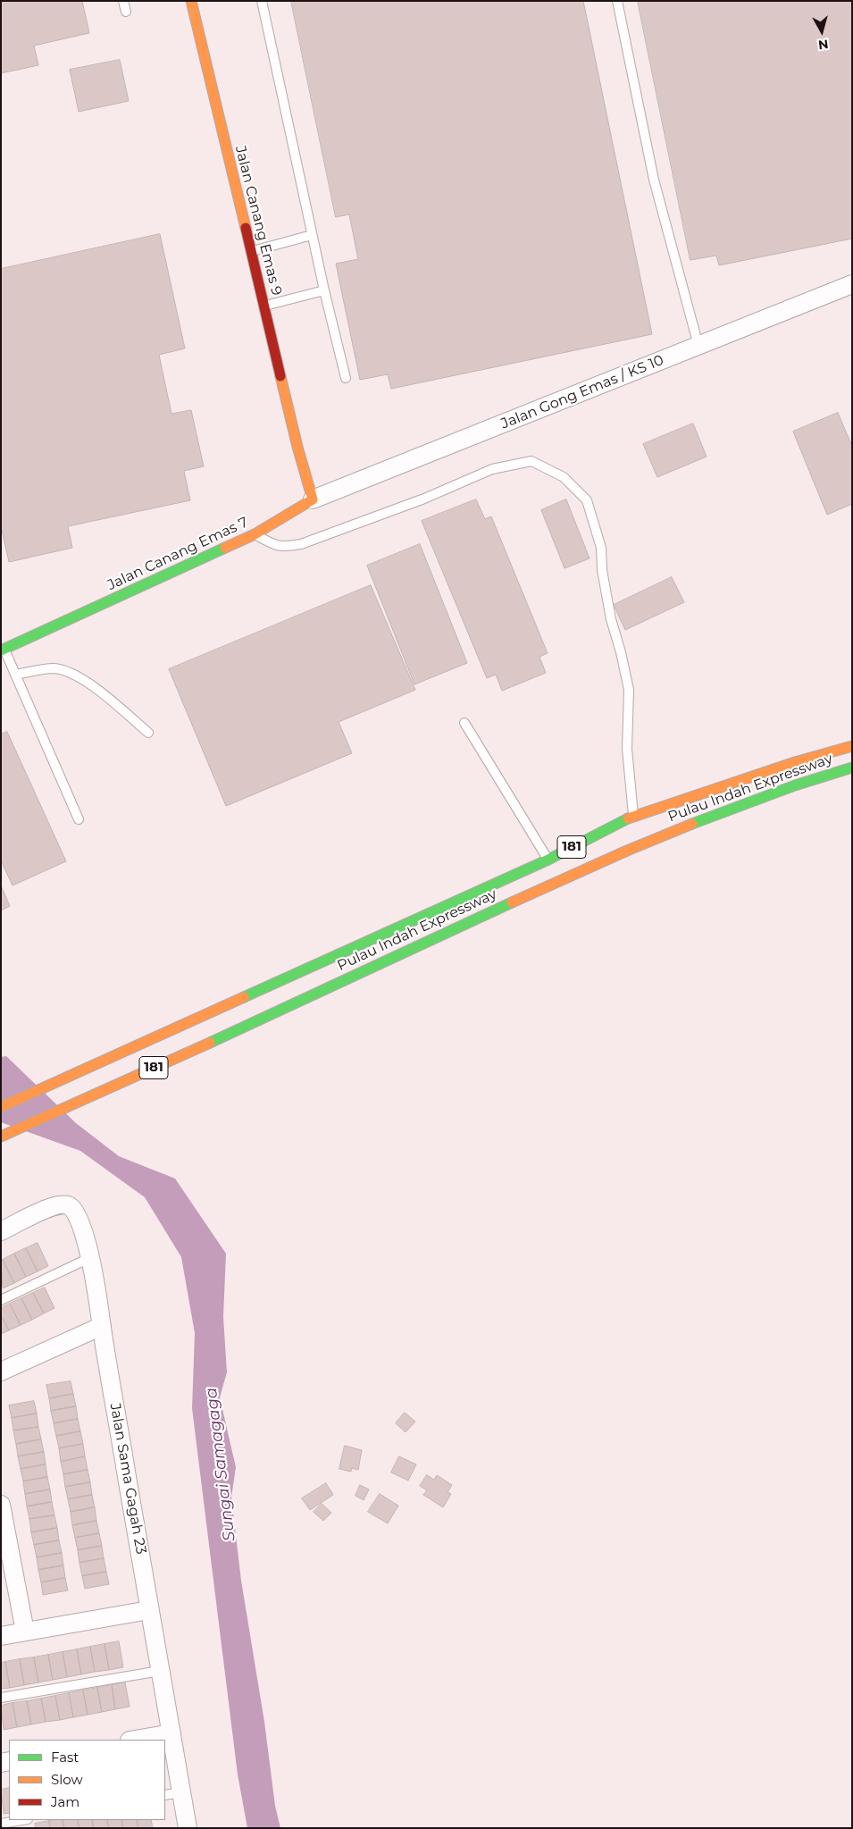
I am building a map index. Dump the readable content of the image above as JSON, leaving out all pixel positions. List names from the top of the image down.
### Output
{
  "streets": {
    "main road": [
      "Jalan Canang Emas 9",
      "Jalan Canang Emas 7",
      "Pulau Indah Expressway",
      "181"
    ],
    "street": ["Jalan Gong Emas / KS 10", "Jalan Sama Gagah 23"]
  },
  "crossings": [
    ["Jalan Canang Emas 9", "Jalan Gong Emas / KS 10"],
    ["Jalan Canang Emas 9", "Jalan Canang Emas 7"],
    ["Jalan Gong Emas / KS 10", "Jalan Canang Emas 7"]
  ],
  "water": ["Sungai Samagaga"],
  "legend": ["Fast", "Slow", "Jam"],
  "north": "bottom"
}
